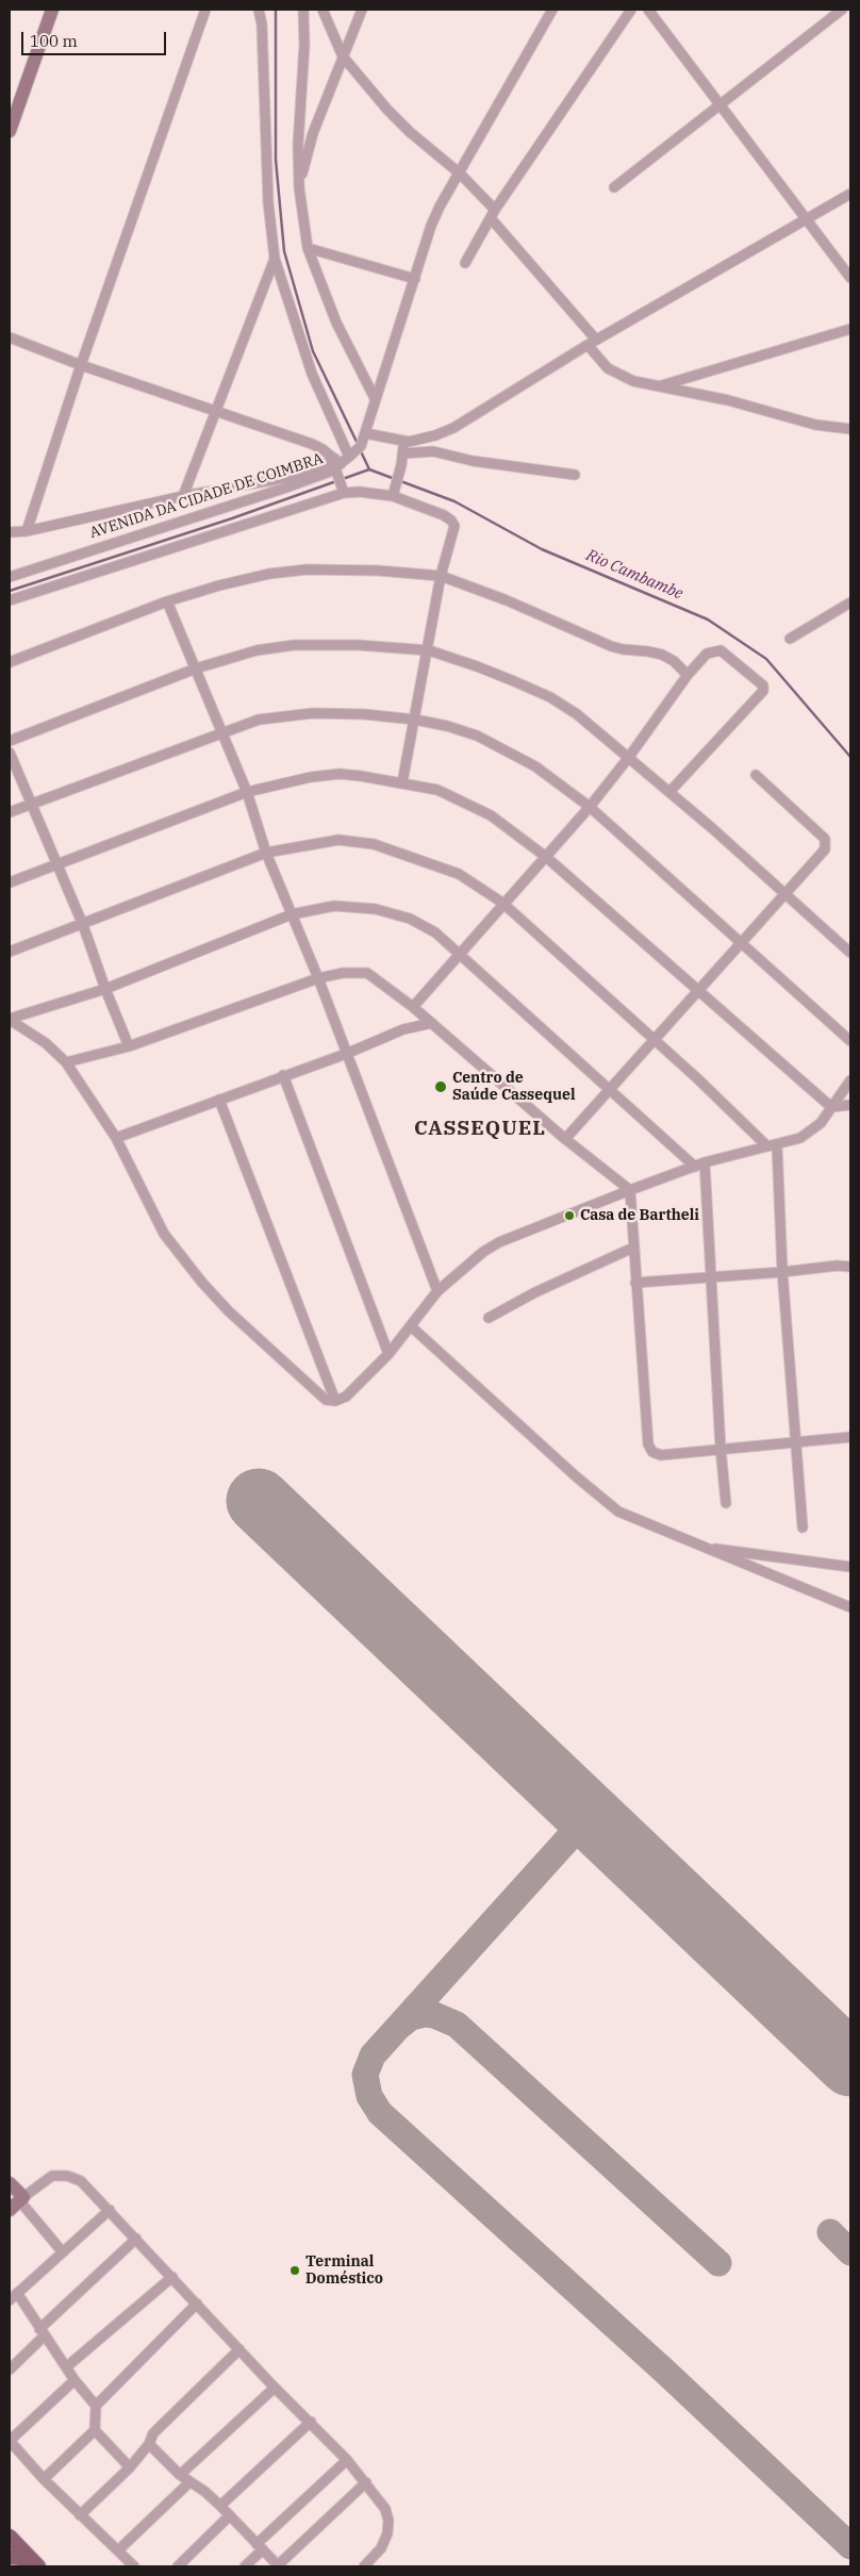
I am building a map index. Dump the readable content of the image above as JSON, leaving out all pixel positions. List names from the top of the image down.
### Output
{
  "streets": {
    "street": ["AVENIDA DA CIDADE DE COIMBRA"]
  },
  "districts": ["CASSEQUEL"],
  "water": ["Rio Cambambe"],
  "places": ["Centro de Saúde Cassequel", "Casa de Bartheli", "Terminal Doméstico"],
  "scale_bar": "100 m"
}
